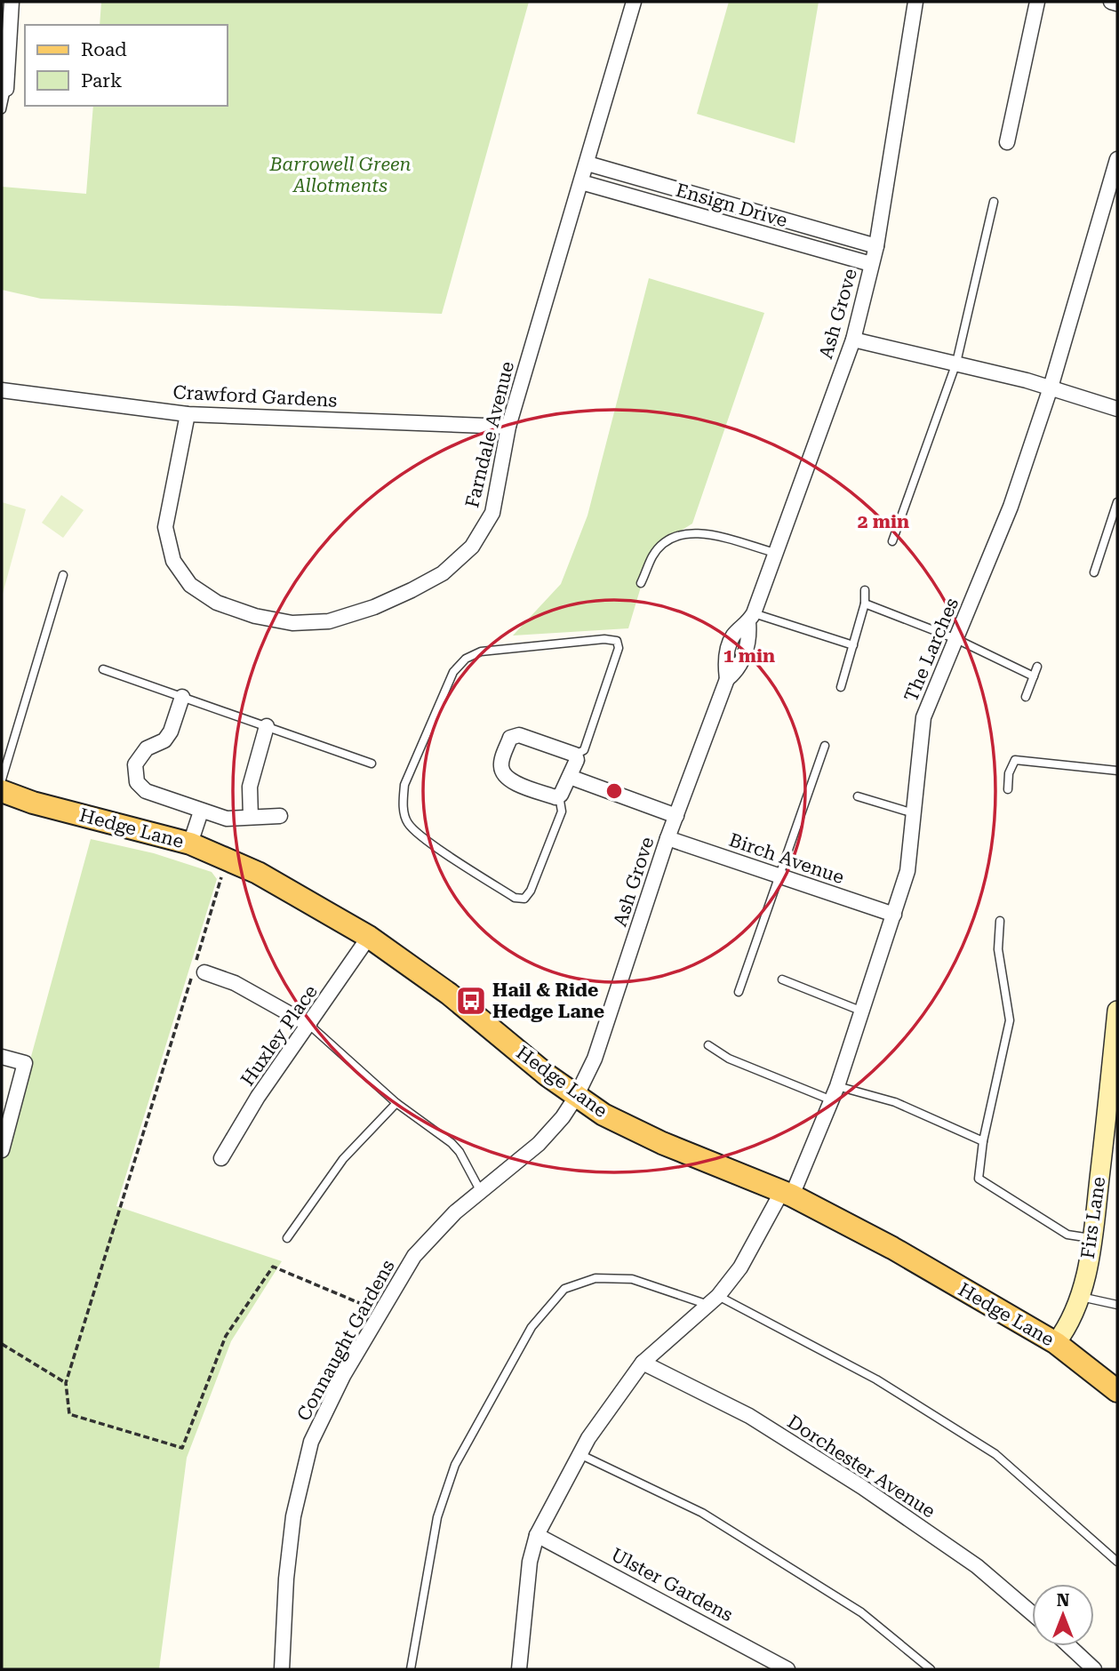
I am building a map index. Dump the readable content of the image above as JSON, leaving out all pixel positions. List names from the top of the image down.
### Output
{
  "streets": {
    "main road": ["Hedge Lane"],
    "street": [
      "Ensign Drive",
      "Ash Grove",
      "Crawford Gardens",
      "Farndale Avenue",
      "The Larches",
      "Birch Avenue",
      "Huxley Place",
      "Firs Lane",
      "Connaught Gardens",
      "Dorchester Avenue",
      "Ulster Gardens"
    ]
  },
  "crossings": [
    ["Ensign Drive", "Ash Grove"],
    ["Ensign Drive", "Farndale Avenue"],
    ["Ash Grove", "Hedge Lane"],
    ["Ash Grove", "Birch Avenue"],
    ["Ash Grove", "Connaught Gardens"],
    ["Crawford Gardens", "Farndale Avenue"],
    ["The Larches", "Hedge Lane"],
    ["The Larches", "Birch Avenue"],
    ["The Larches", "Dorchester Avenue"],
    ["The Larches", "Ulster Gardens"],
    ["Hedge Lane", "Huxley Place"],
    ["Hedge Lane", "Firs Lane"],
    ["Hedge Lane", "Connaught Gardens"]
  ],
  "parks": ["Barrowell Green Allotments"],
  "places": {
    "bus stop": ["Hail & Ride Hedge Lane"]
  },
  "legend": ["Road", "Park"],
  "north": "top",
  "rings": ["2 min", "1 min"]
}
